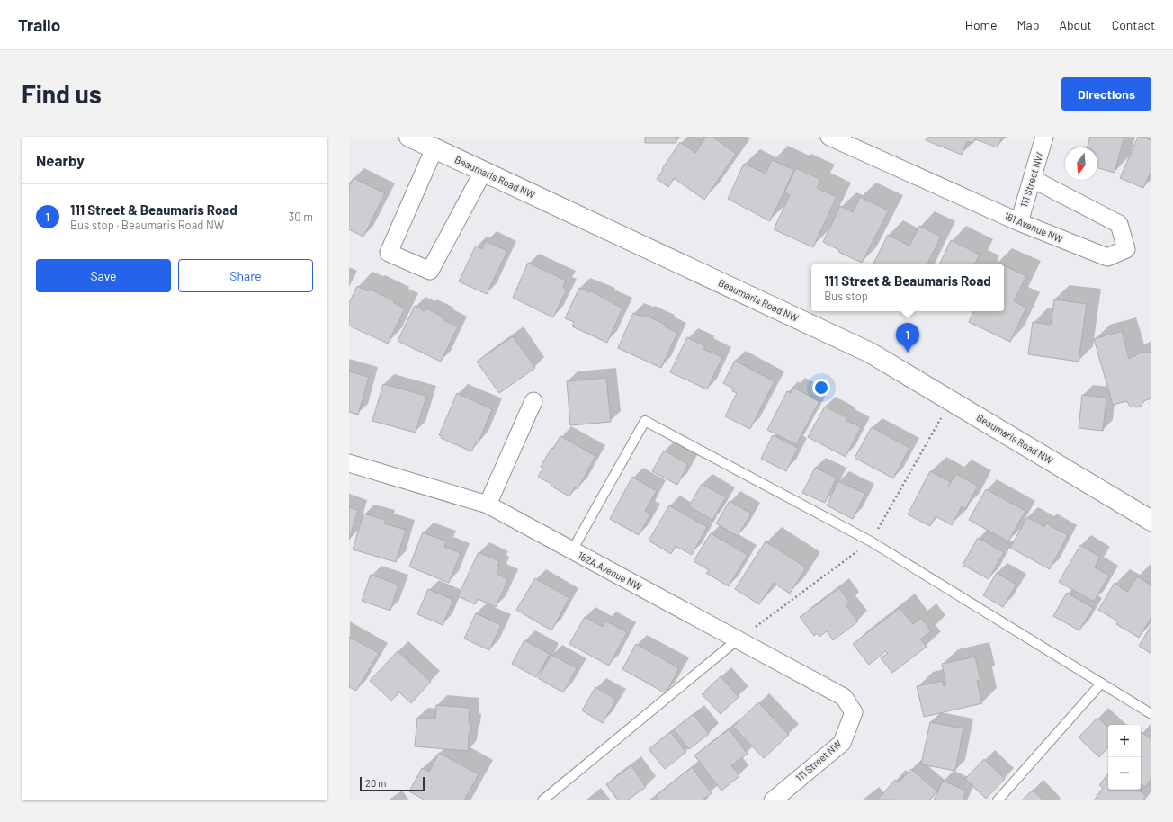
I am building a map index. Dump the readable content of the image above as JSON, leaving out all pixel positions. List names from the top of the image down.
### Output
{
  "streets": {
    "street": [
      "Beaumaris Road NW",
      "111 Street NW",
      "161 Avenue NW",
      "162A Avenue NW"
    ]
  },
  "crossings": [
    ["111 Street NW", "161 Avenue NW"],
    ["111 Street NW", "162A Avenue NW"]
  ],
  "scale_bar": "20 m",
  "north": "bottom",
  "page": {
    "header": "Trailo",
    "nav": [
      "Home",
      "Map",
      "About",
      "Contact"
    ],
    "buttons": [
      "Directions",
      ["Save", "Share"]
    ],
    "title": "Find us",
    "heading": "Nearby",
    "list": [
      {
        "mark": "1",
        "name": "111 Street & Beaumaris Road",
        "note": "Bus stop · Beaumaris Road NW",
        "value": "30 m"
      }
    ],
    "popup": ["111 Street & Beaumaris Road", "Bus stop"],
    "pins": "1",
    "map_buttons": ["+", "−"],
    "scale": "20 m"
  }
}
